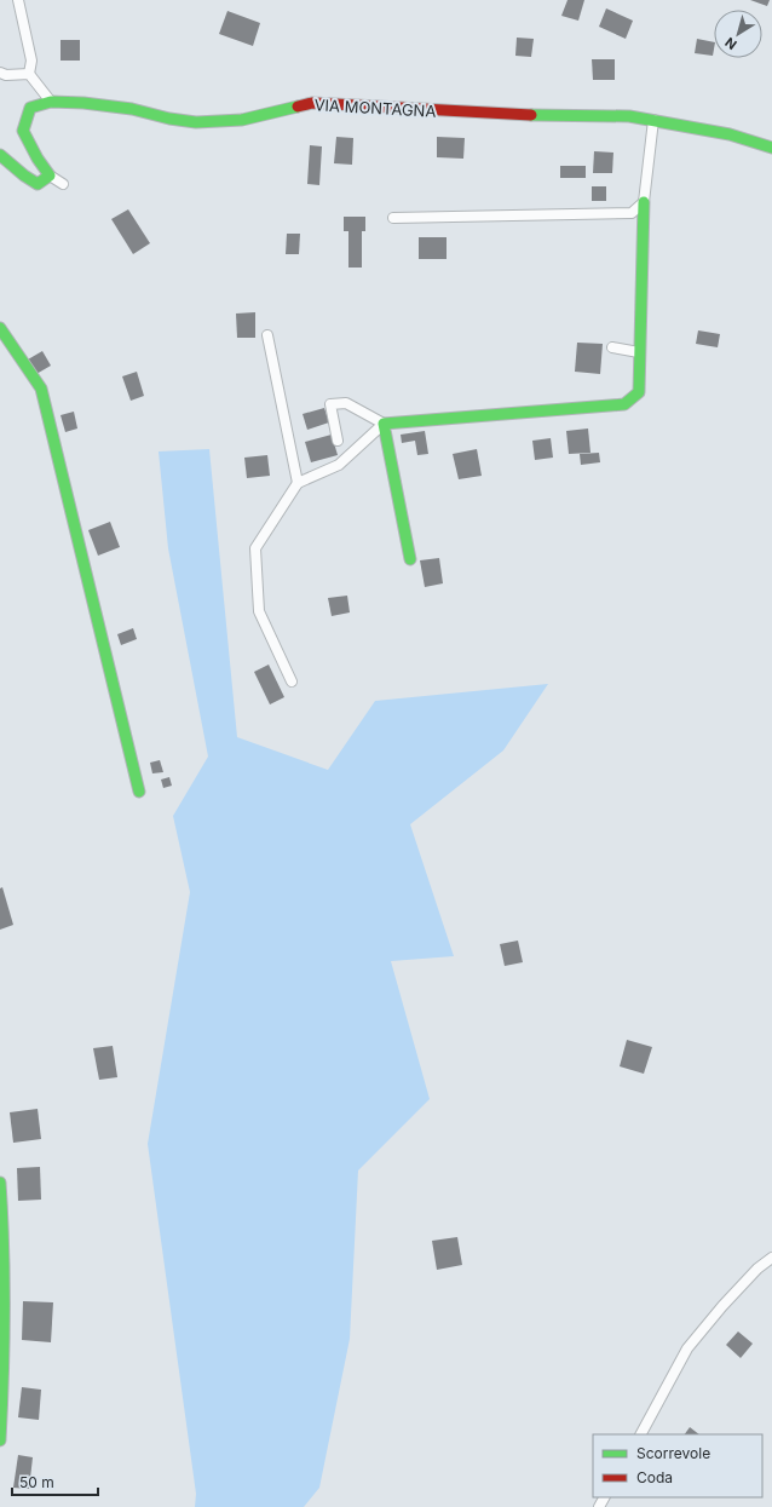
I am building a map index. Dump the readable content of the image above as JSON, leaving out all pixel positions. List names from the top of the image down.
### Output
{
  "streets": {
    "street": ["VIA MONTAGNA"]
  },
  "legend": ["Scorrevole", "Coda"],
  "scale_bar": "50 m",
  "north": "bottom left"
}
